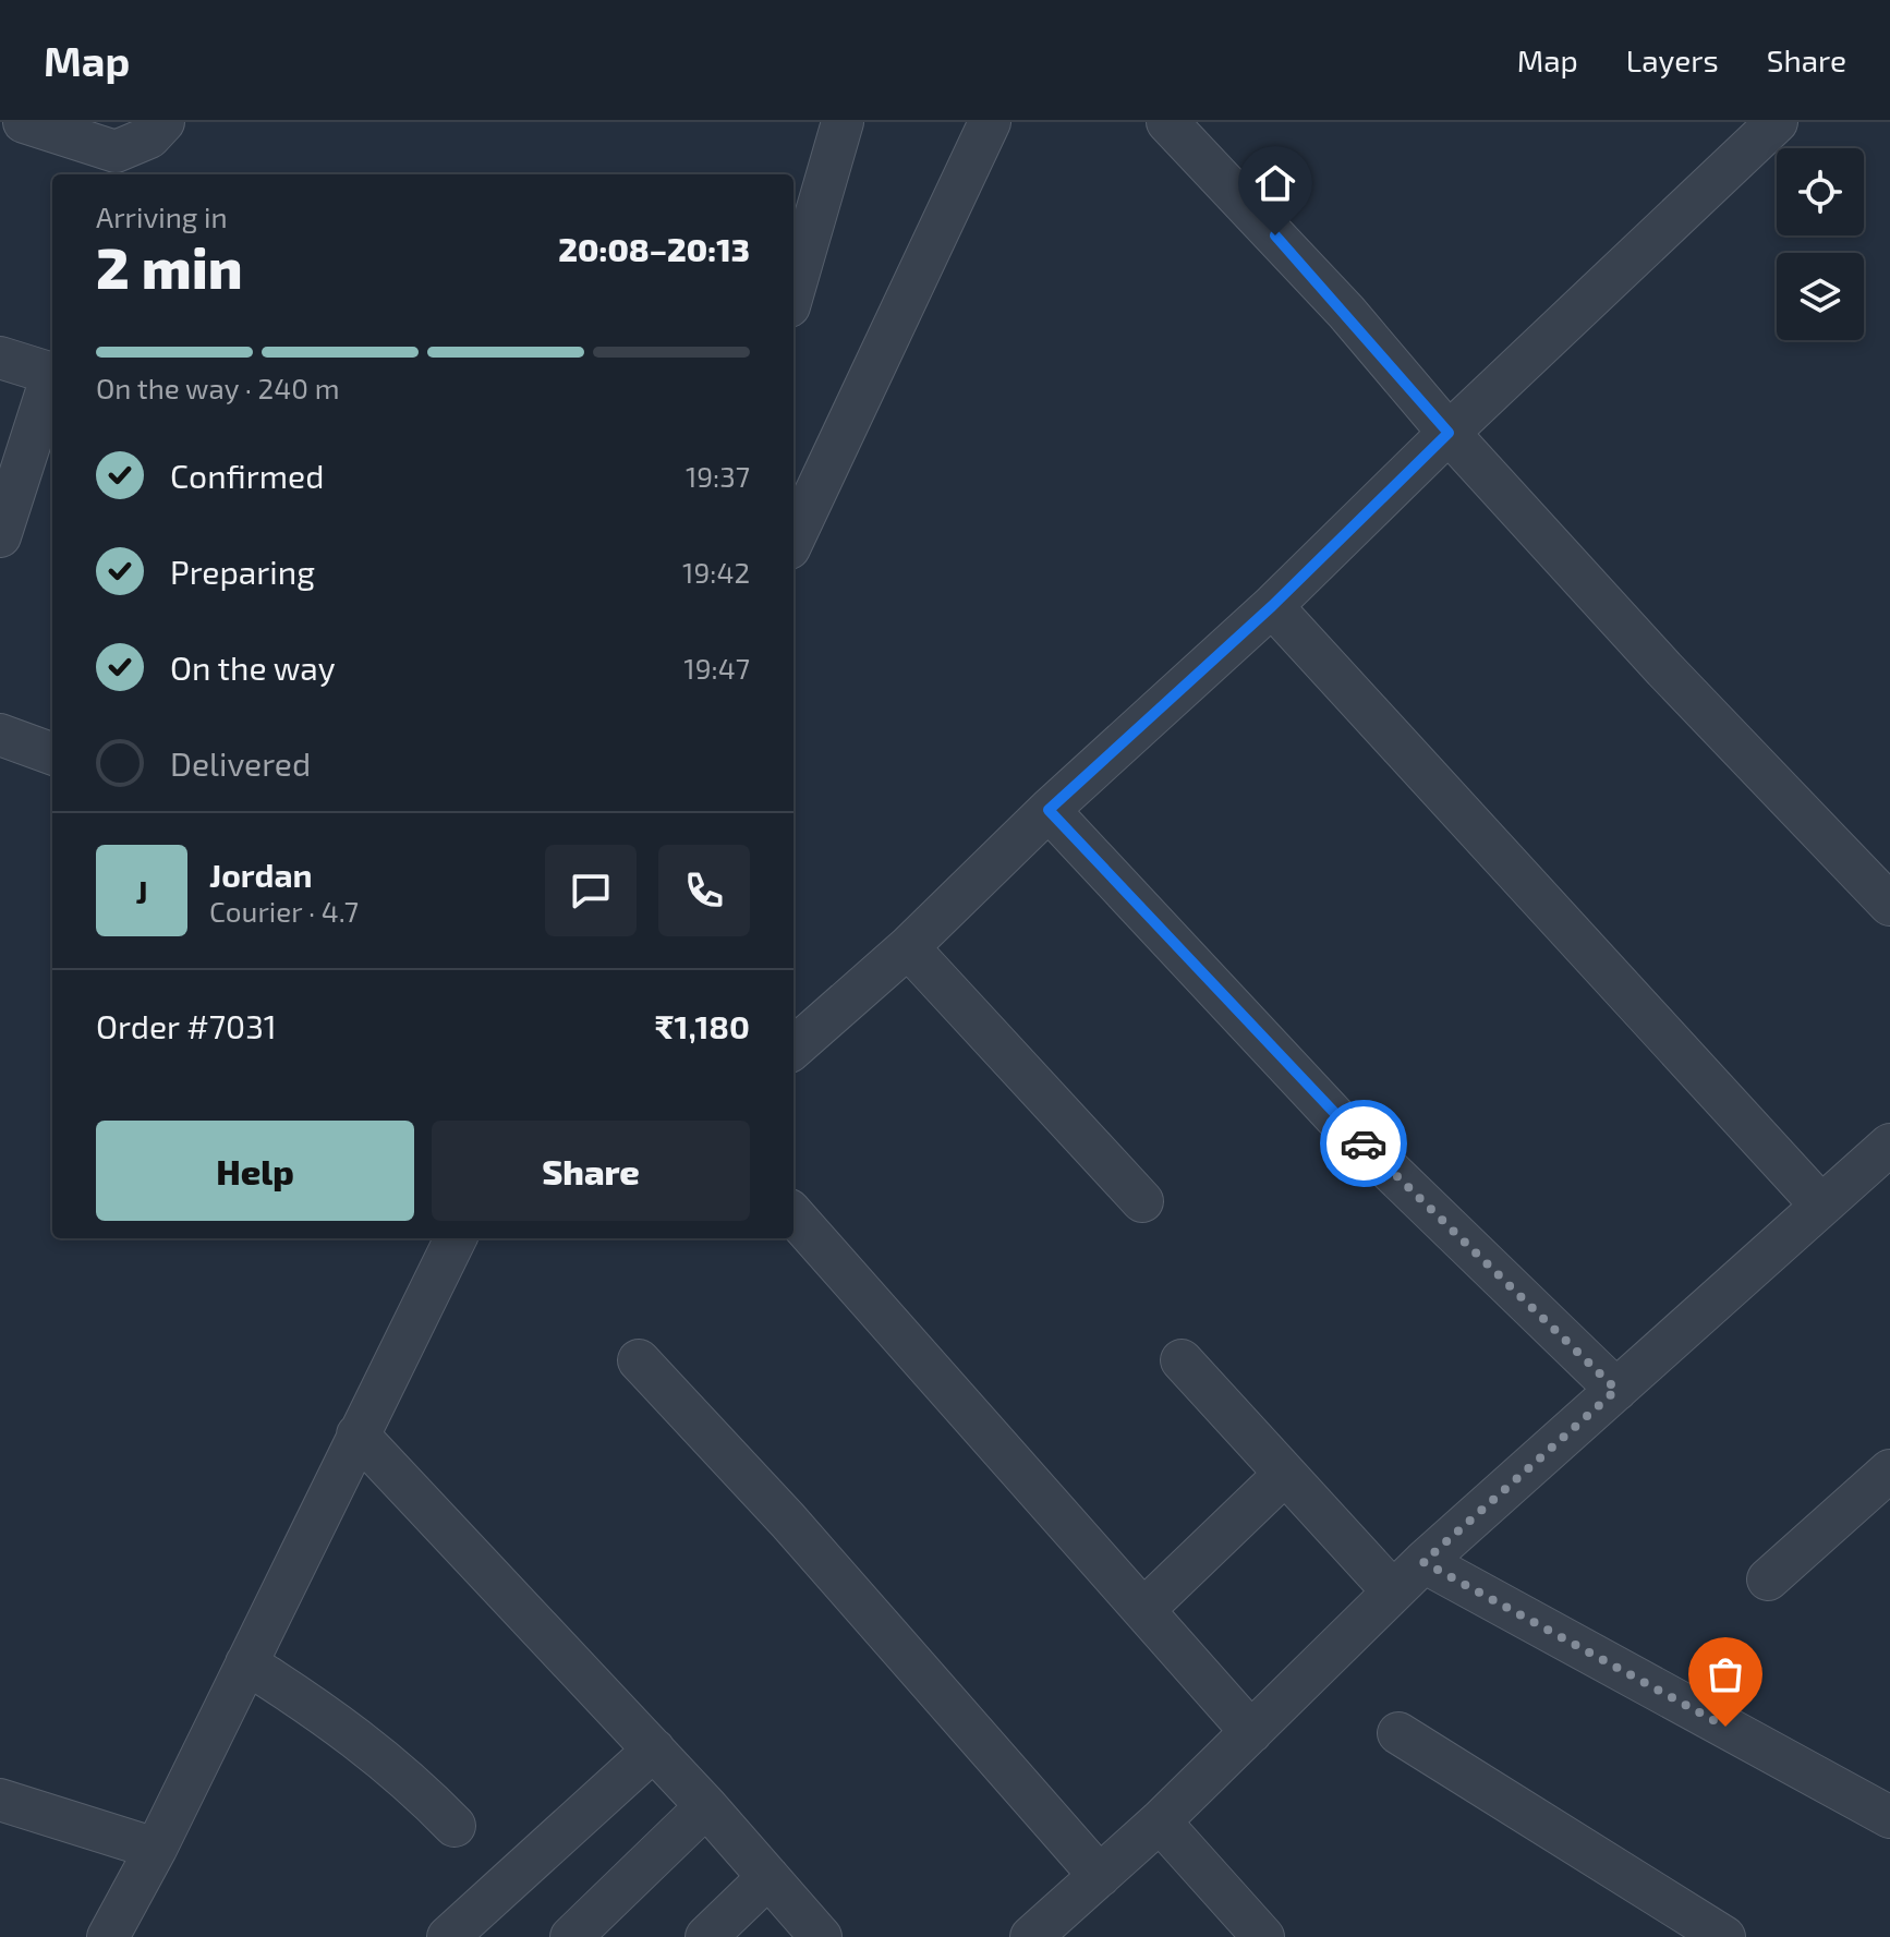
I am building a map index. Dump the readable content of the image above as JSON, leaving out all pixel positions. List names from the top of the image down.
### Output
{
  "page": {
    "header": "Map",
    "nav": ["Map", "Layers", "Share"],
    "heading": ["2 min", "Arriving in", "20:08–20:13"],
    "panel": [
      "Jordan",
      "Courier · 4.7",
      "Order #7031",
      "₹1,180"
    ],
    "bar": "On the way · 240 m",
    "list": [
      ["Confirmed", "19:37"],
      ["Preparing", "19:42"],
      ["On the way", "19:47"],
      "Delivered"
    ],
    "round": "J",
    "buttons": ["Help", "Share"]
  }
}
